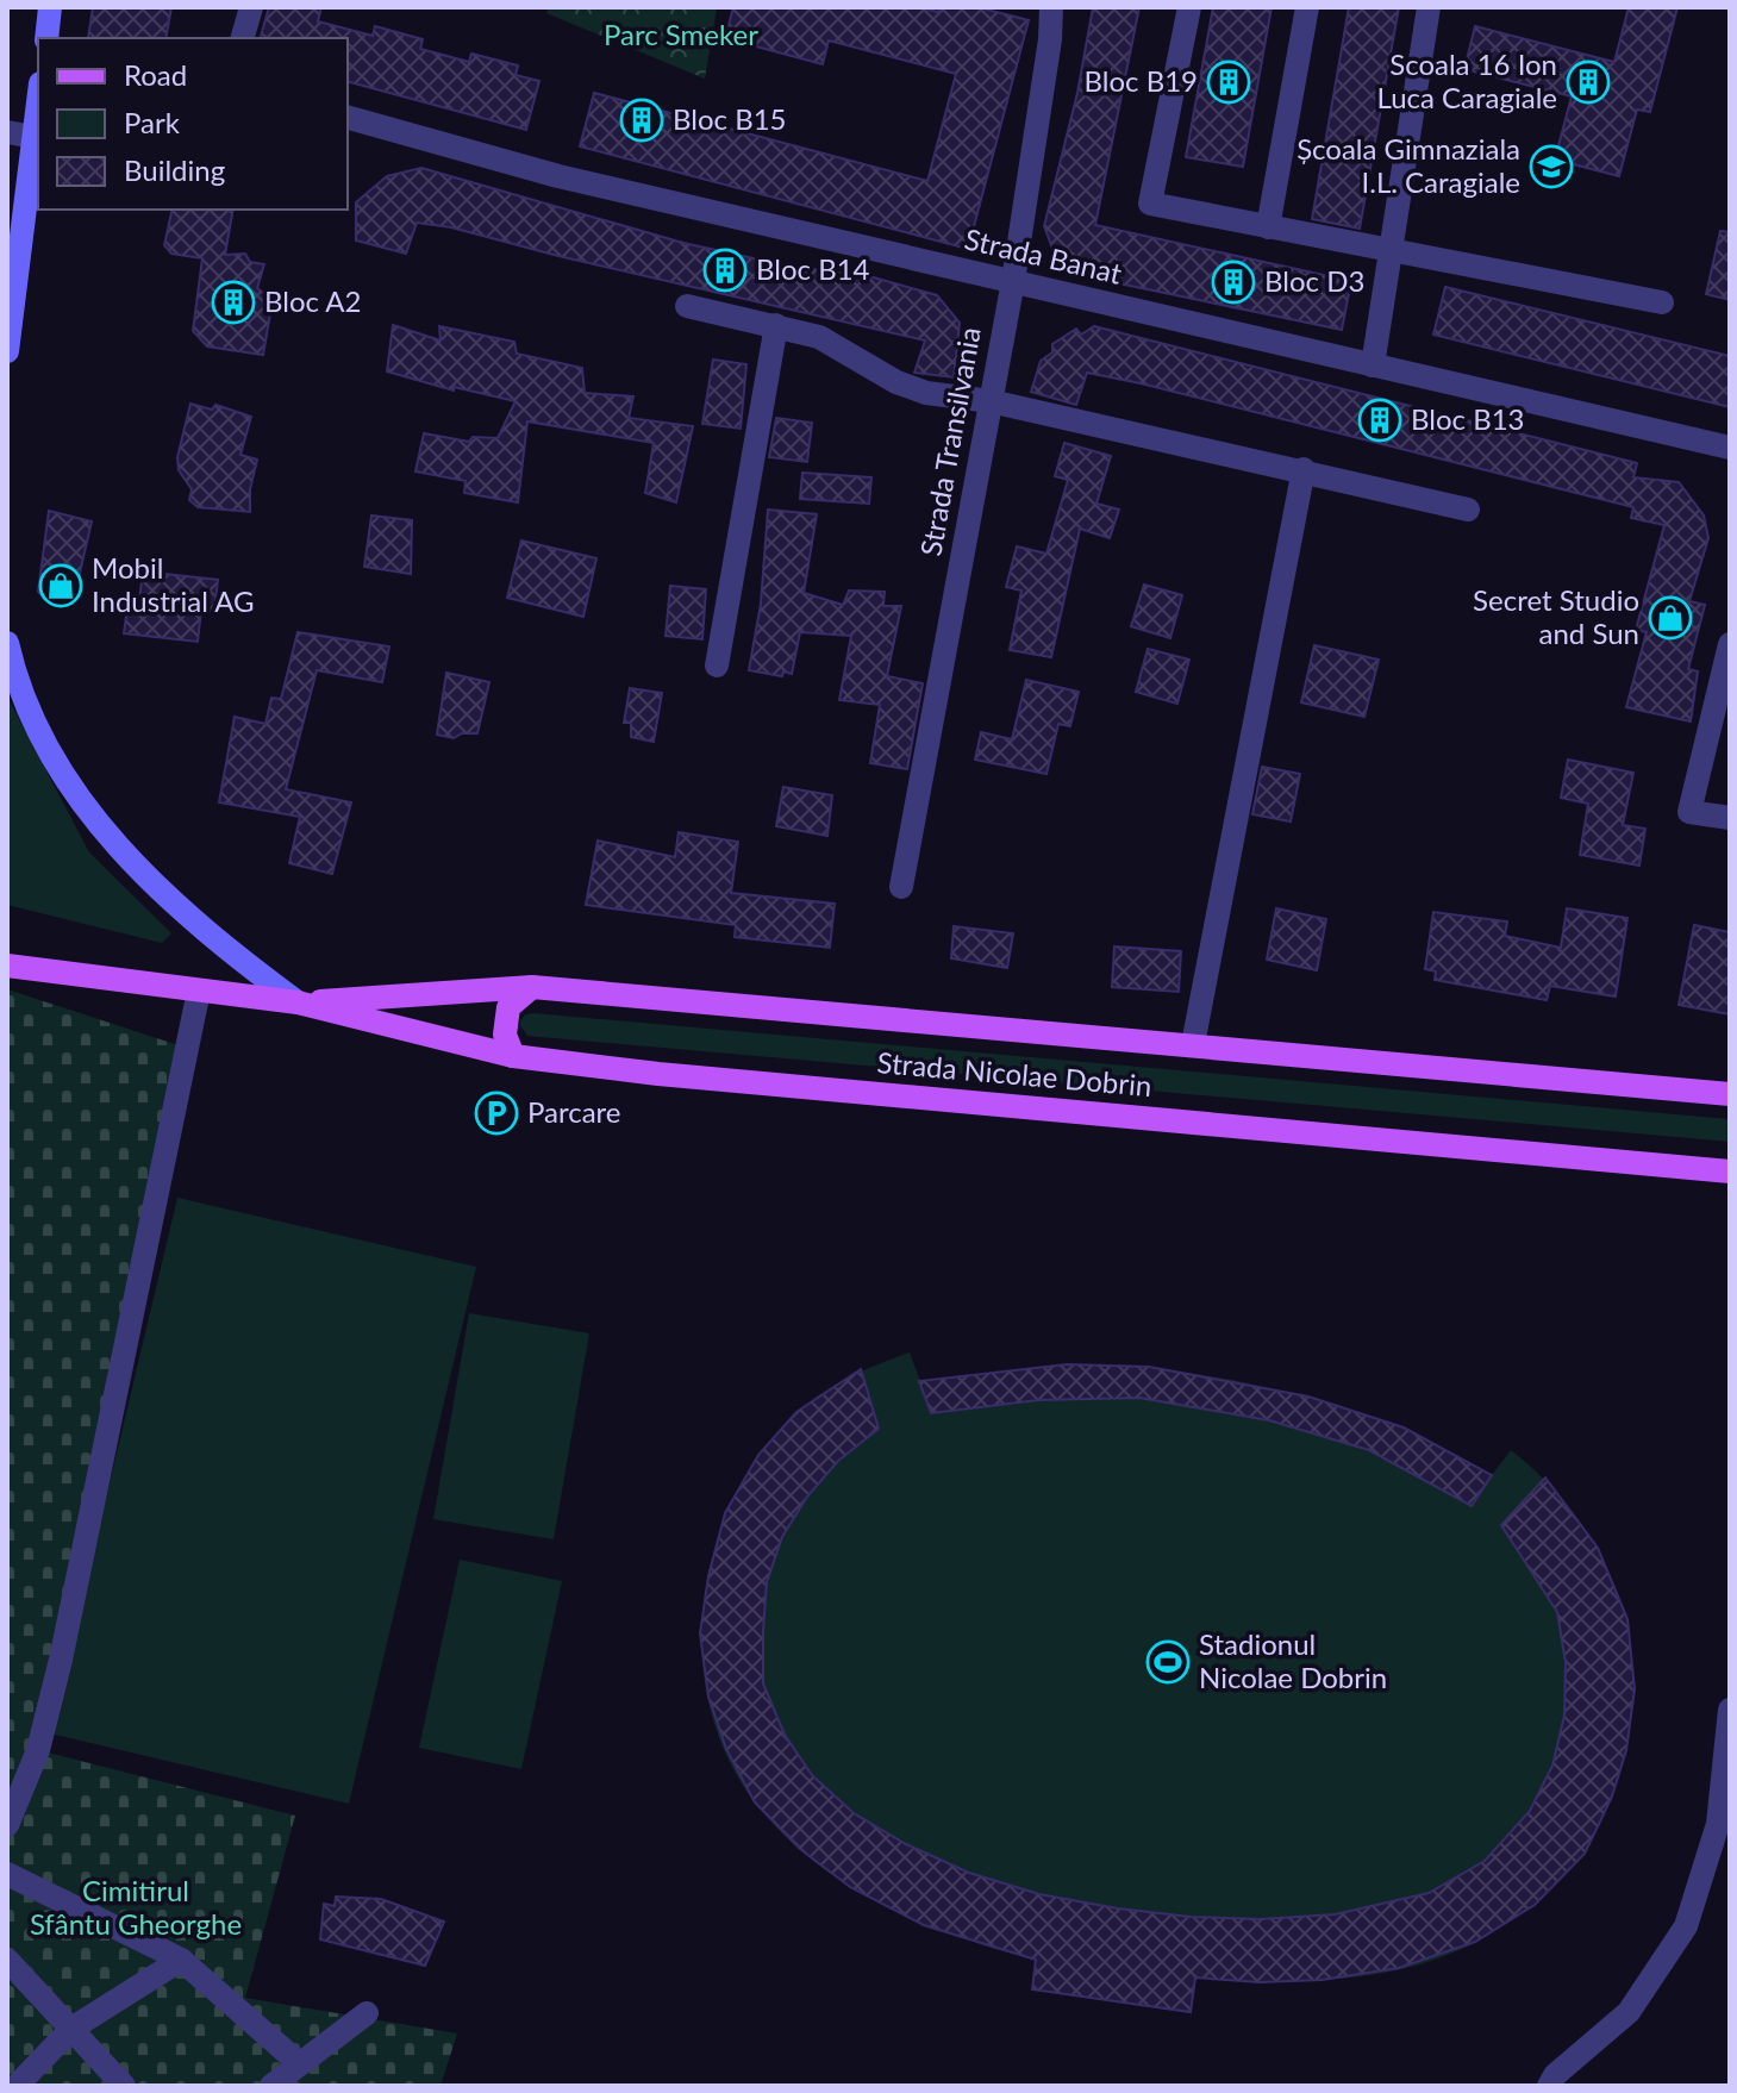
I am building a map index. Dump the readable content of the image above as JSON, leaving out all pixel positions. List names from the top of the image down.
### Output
{
  "streets": {
    "main road": ["Strada Nicolae Dobrin"],
    "street": ["Strada Banat", "Strada Transilvania"]
  },
  "crossings": [
    ["Strada Banat", "Strada Transilvania"]
  ],
  "parks": ["Parc Smeker", "Cimitirul Sfântu Gheorghe"],
  "places": {
    "building": [
      "Bloc B19",
      "Scoala 16 Ion Luca Caragiale",
      "Bloc B15",
      "Bloc B14",
      "Bloc D3",
      "Bloc A2",
      "Bloc B13"
    ],
    "school or university": ["Școala Gimnaziala I.L. Caragiale"],
    "shop": ["Mobil Industrial AG", "Secret Studio and Sun"],
    "parking": ["Parcare"],
    "sports": ["Stadionul Nicolae Dobrin"]
  },
  "legend": ["Road", "Park", "Building"]
}
